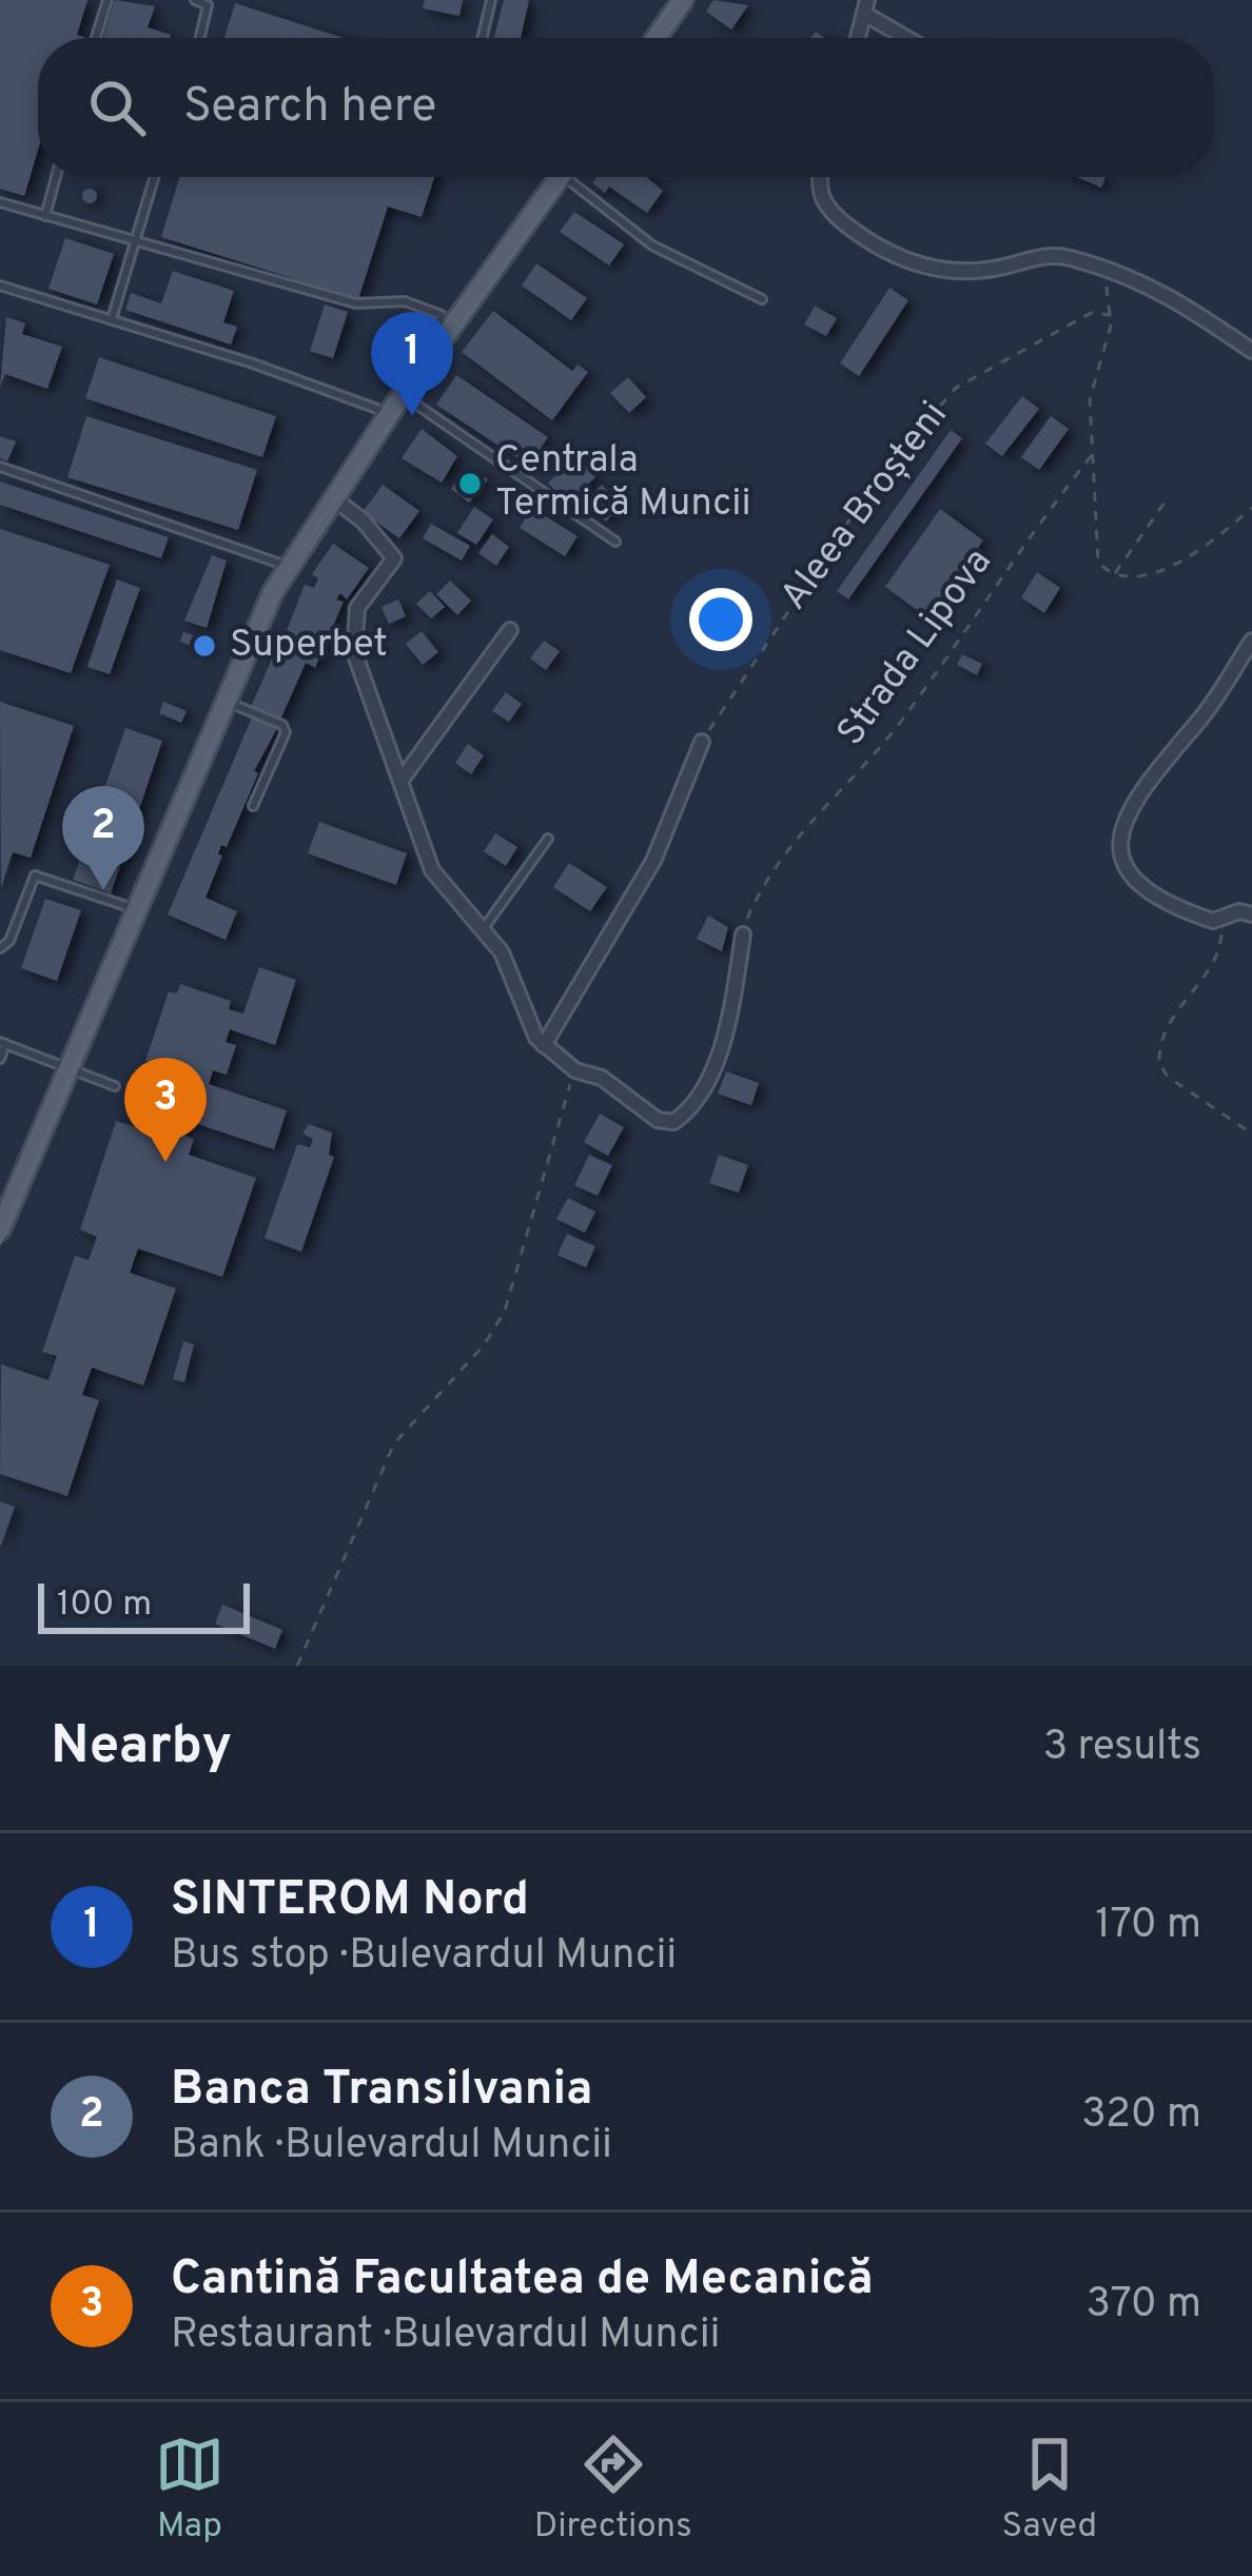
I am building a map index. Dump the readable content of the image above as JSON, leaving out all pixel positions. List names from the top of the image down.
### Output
{
  "streets": {
    "path": ["Aleea Broșteni", "Strada Lipova"]
  },
  "places": ["Centrala Termică Muncii", "Superbet"],
  "scale_bar": "100 m",
  "page": {
    "search": "Search here",
    "pins": ["1", "2", "3"],
    "scale": "100 m",
    "heading": ["Nearby", "3 results"],
    "list": [
      {
        "mark": "1",
        "name": "SINTEROM Nord",
        "note": "Bus stop · Bulevardul Muncii",
        "value": "170 m"
      },
      {
        "mark": "2",
        "name": "Banca Transilvania",
        "note": "Bank · Bulevardul Muncii",
        "value": "320 m"
      },
      {
        "mark": "3",
        "name": "Cantină Facultatea de Mecanică",
        "note": "Restaurant · Bulevardul Muncii",
        "value": "370 m"
      }
    ],
    "nav": ["Map", "Directions", "Saved"]
  }
}
